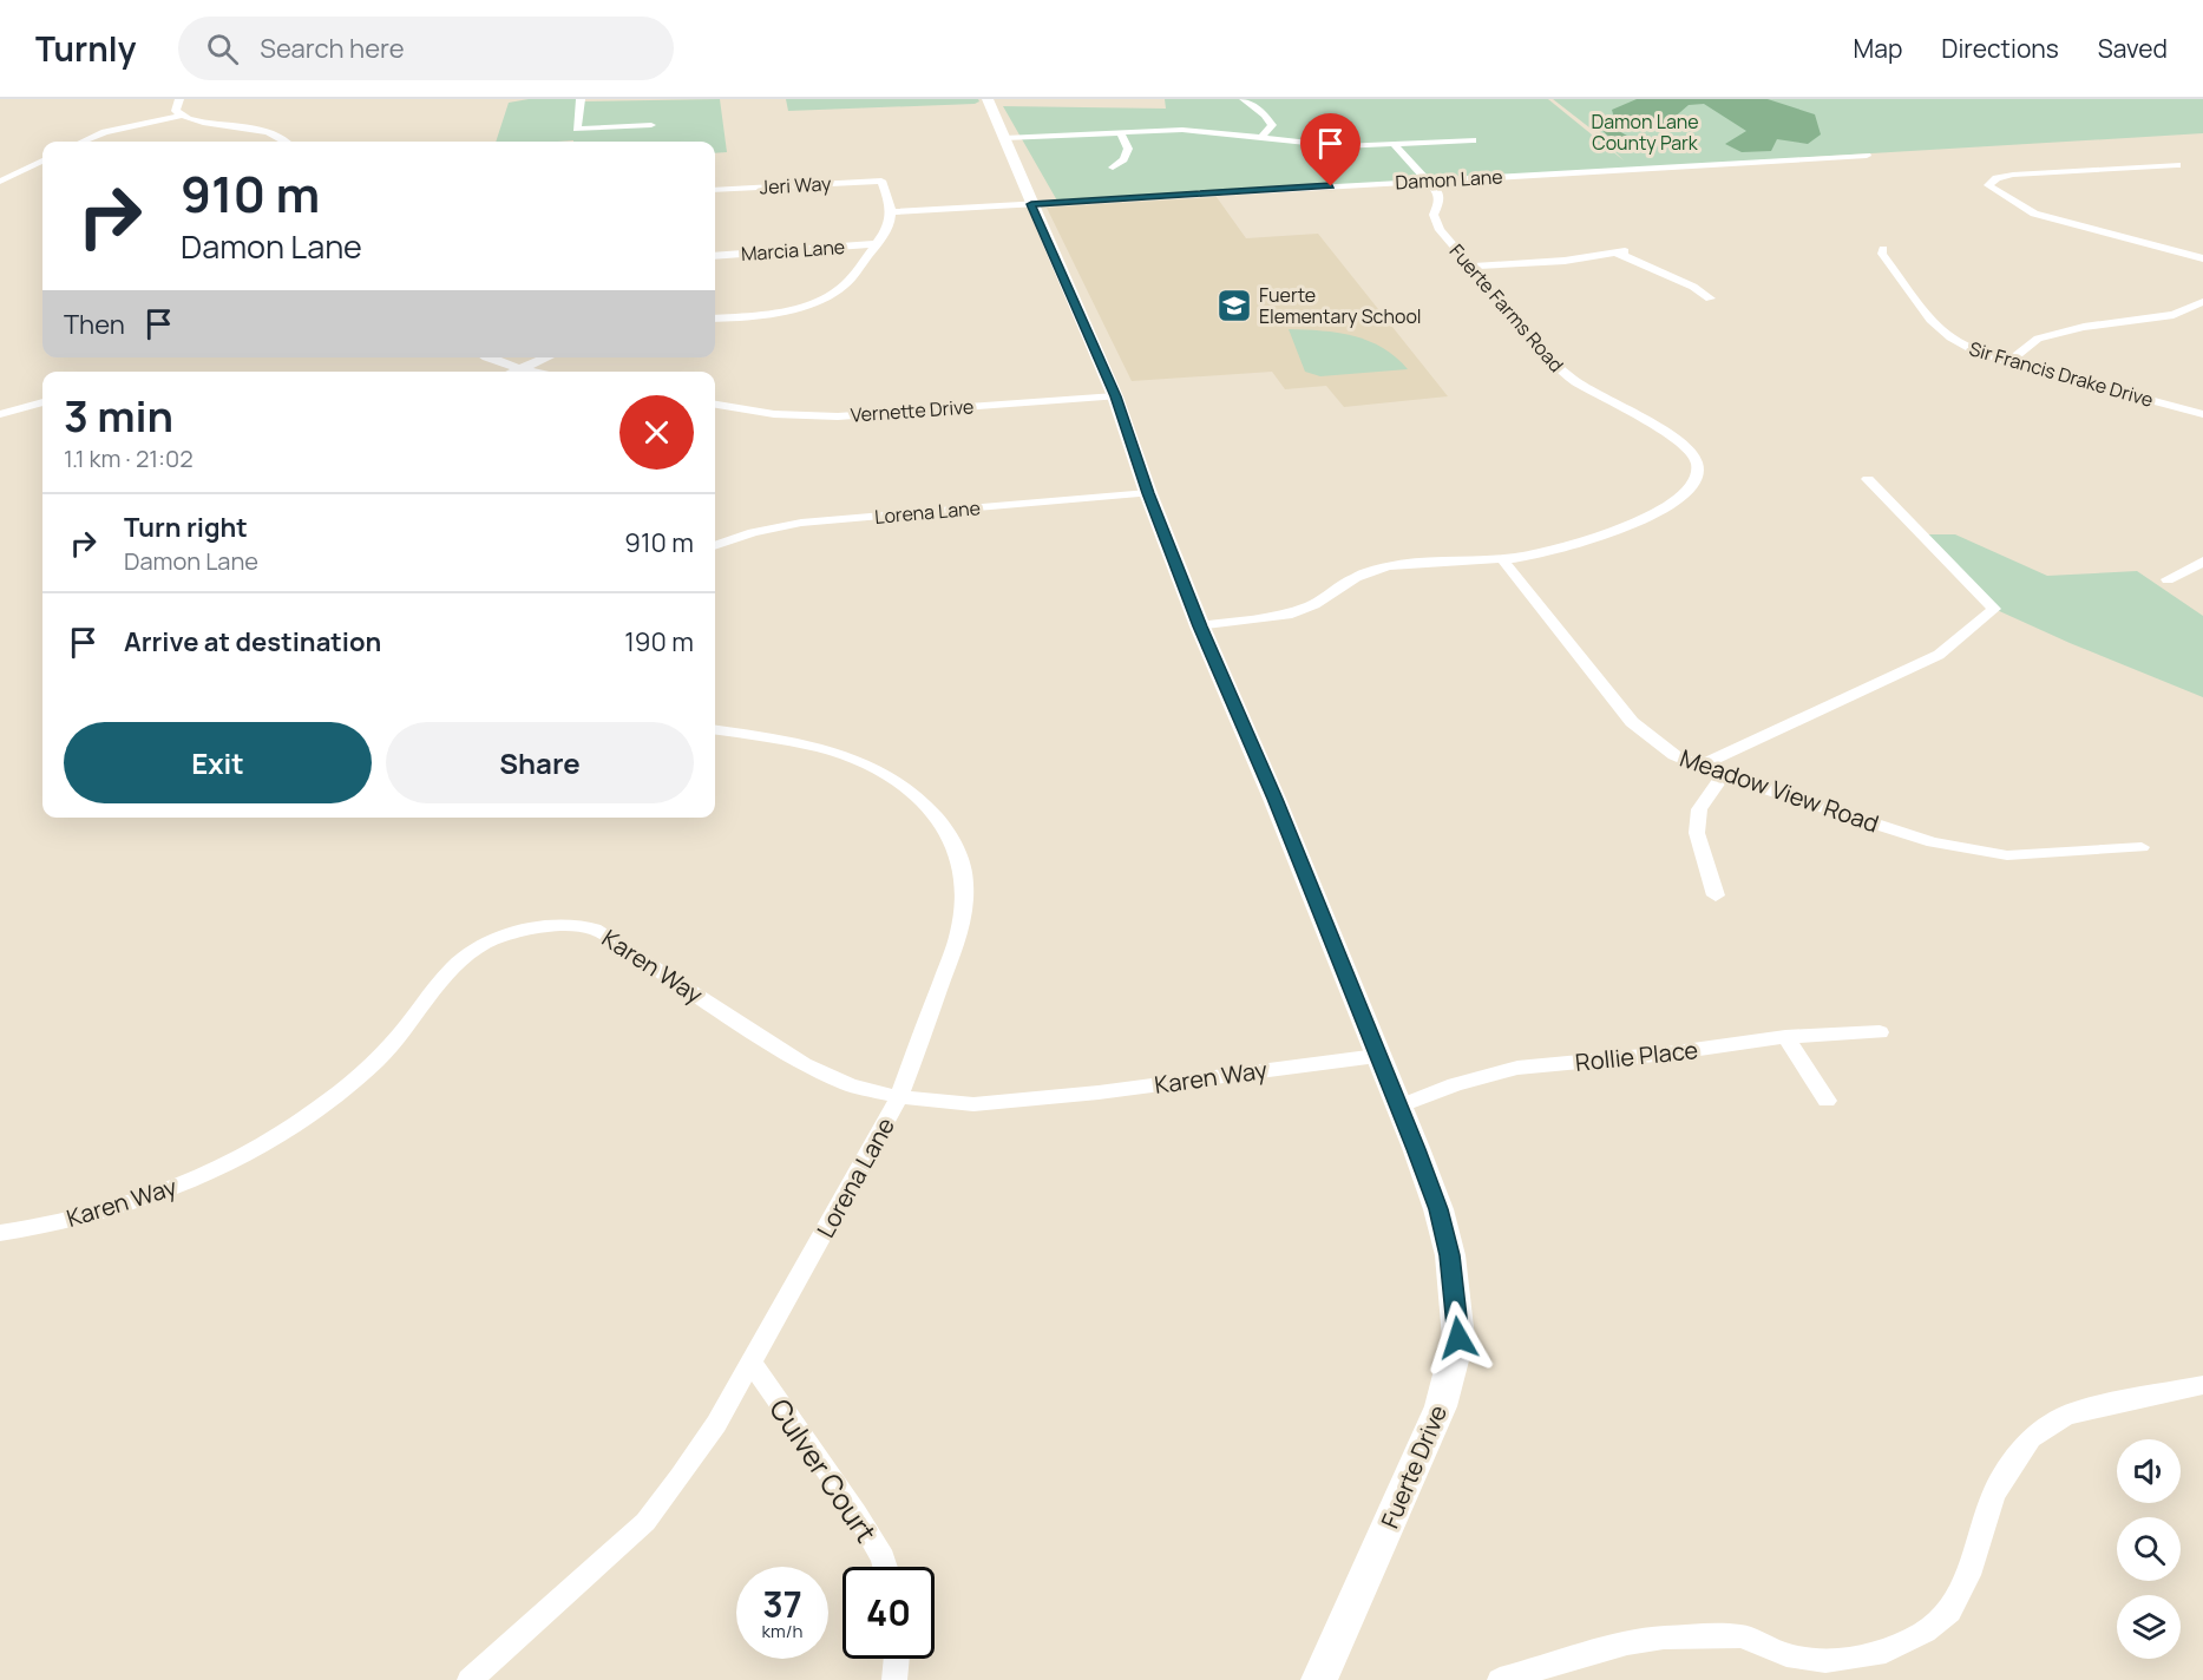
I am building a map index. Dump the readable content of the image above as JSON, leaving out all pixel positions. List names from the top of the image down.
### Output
{
  "streets": {
    "street": [
      "Damon Lane",
      "Jeri Way",
      "Marcia Lane",
      "Fuerte Farms Road",
      "Sir Francis Drake Drive",
      "Vernette Drive",
      "Lorena Lane",
      "Meadow View Road",
      "Karen Way",
      "Rollie Place",
      "Fuerte Drive",
      "Culver Court"
    ]
  },
  "crossings": [
    ["Damon Lane", "Fuerte Farms Road"],
    ["Damon Lane", "Fuerte Drive"],
    ["Fuerte Farms Road", "Meadow View Road"],
    ["Fuerte Farms Road", "Fuerte Drive"],
    ["Vernette Drive", "Fuerte Drive"],
    ["Lorena Lane", "Karen Way"],
    ["Lorena Lane", "Fuerte Drive"],
    ["Lorena Lane", "Culver Court"],
    ["Karen Way", "Fuerte Drive"],
    ["Rollie Place", "Fuerte Drive"]
  ],
  "parks": ["Damon Lane County Park"],
  "places": {
    "school or university": ["Fuerte Elementary School"]
  },
  "page": {
    "header": "Turnly",
    "search": "Search here",
    "nav": ["Map", "Directions", "Saved"],
    "turn": ["910 m", "Damon Lane"],
    "then": "Then",
    "heading": ["3 min", "1.1 km · 21:02"],
    "list": [
      {
        "name": "Turn right",
        "note": "Damon Lane",
        "value": "910 m"
      },
      {
        "name": "Arrive at destination",
        "value": "190 m"
      }
    ],
    "buttons": ["Exit", "Share"],
    "speed": "37 km/h",
    "limit": "40"
  }
}
